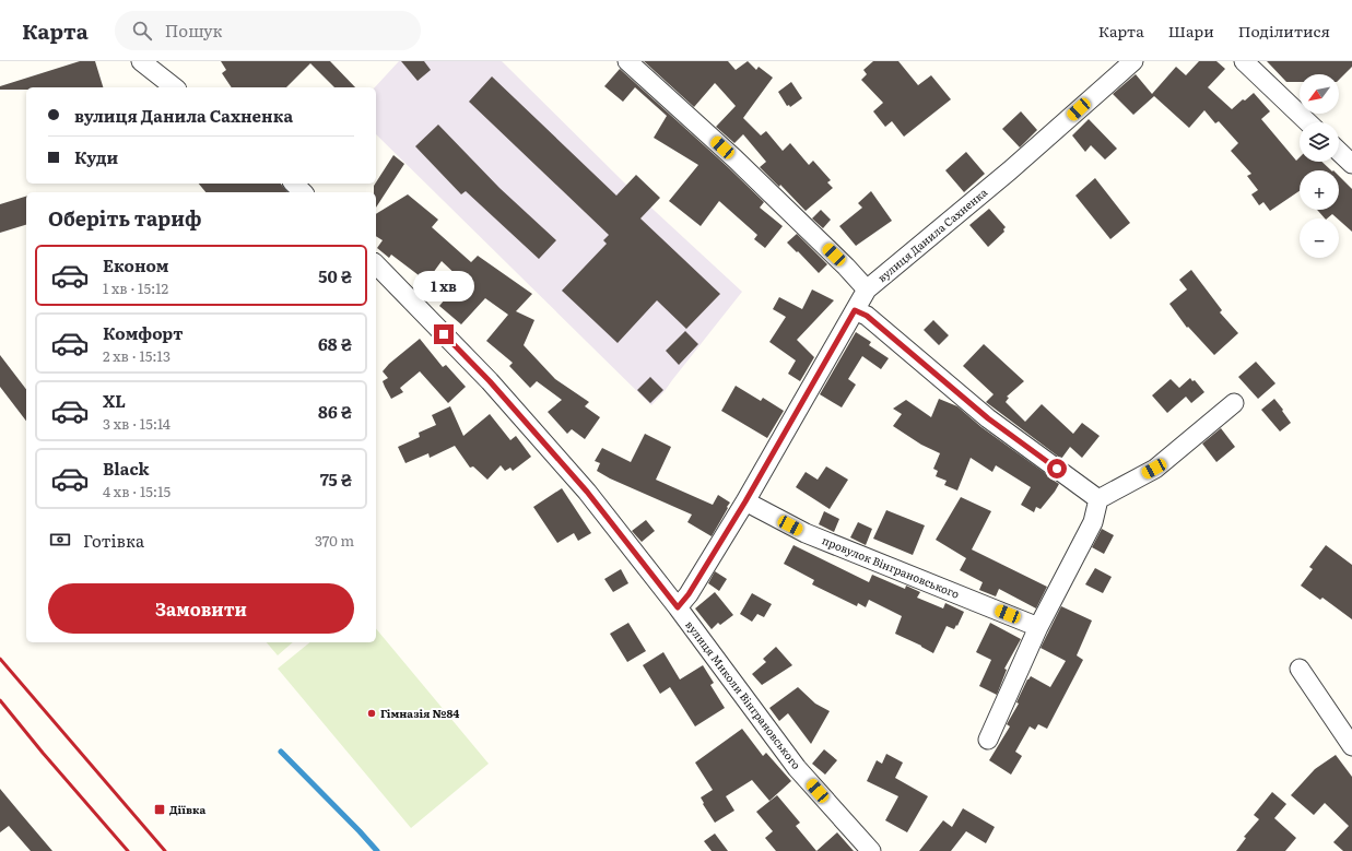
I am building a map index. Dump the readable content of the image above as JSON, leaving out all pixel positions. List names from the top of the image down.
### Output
{
  "streets": {
    "street": ["вулиця Данила Сахненка", "провулок Вінграновського", "вулиця Миколи Вінграновського"]
  },
  "places": {
    "other": ["Гімназія №84"],
    "transit": ["Діївка"]
  },
  "north": "bottom left",
  "page": {
    "header": "Карта",
    "search": "Пошук",
    "nav": ["Карта", "Шари", "Поділитися"],
    "map_buttons": ["+", "−"],
    "banner": ["вулиця Данила Сахненка", "Куди"],
    "heading": "Оберіть тариф",
    "list": [
      {
        "name": "Економ",
        "note": "1 хв · 15:12",
        "value": "50 ₴"
      },
      {
        "name": "Комфорт",
        "note": "2 хв · 15:13",
        "value": "68 ₴"
      },
      {
        "name": "XL",
        "note": "3 хв · 15:14",
        "value": "86 ₴"
      },
      {
        "name": "Black",
        "note": "4 хв · 15:15",
        "value": "75 ₴"
      }
    ],
    "bubble": "1 хв",
    "pay": ["Готівка", "370 m"],
    "buttons": "Замовити"
  }
}
